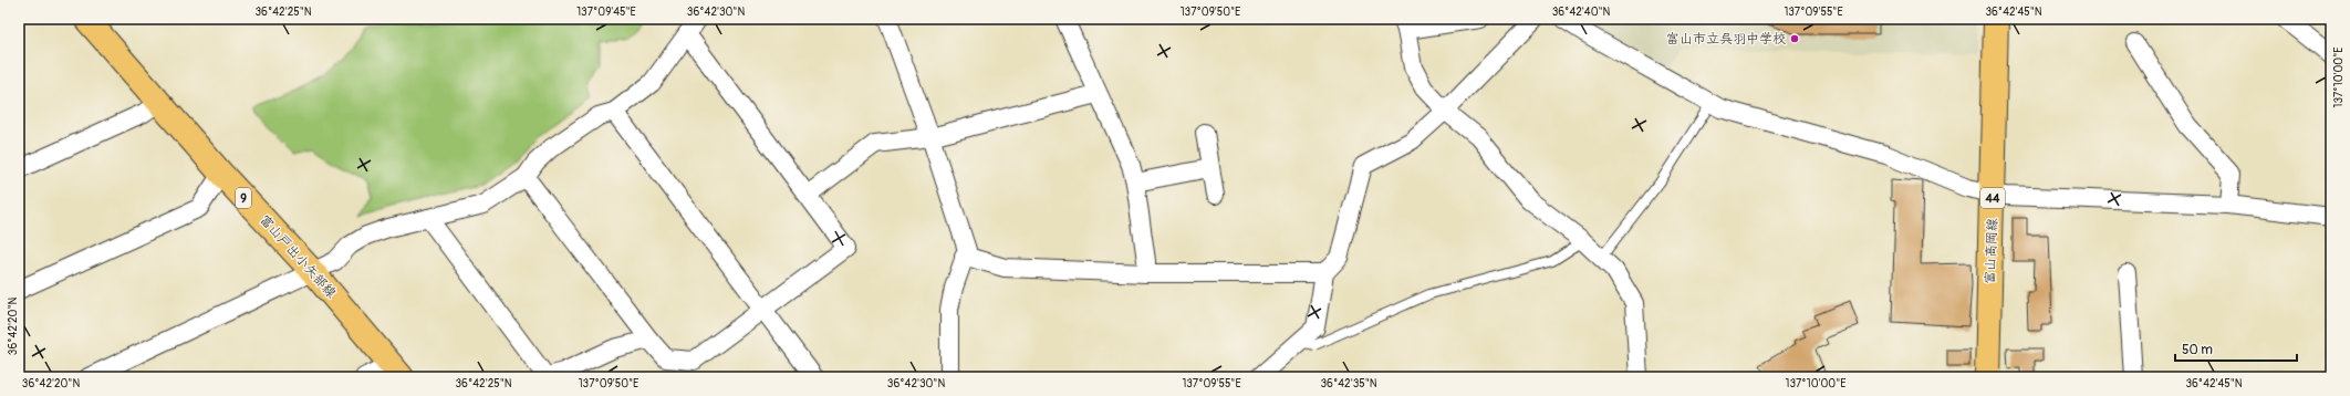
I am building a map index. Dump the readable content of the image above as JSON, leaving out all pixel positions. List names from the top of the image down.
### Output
{
  "streets": {
    "main road": [
      "9",
      "44",
      "富山高岡線",
      "富山戸出小矢部線"
    ]
  },
  "places": ["富山市立呉羽中学校"],
  "scale_bar": "50 m",
  "coordinates": [
    "36°42'25\"N",
    "137°09'45\"E",
    "36°42'30\"N",
    "137°09'50\"E",
    "36°42'40\"N",
    "137°09'55\"E",
    "36°42'45\"N",
    "137°10'00\"E",
    "36°42'20\"N",
    "36°42'35\"N"
  ]
}
